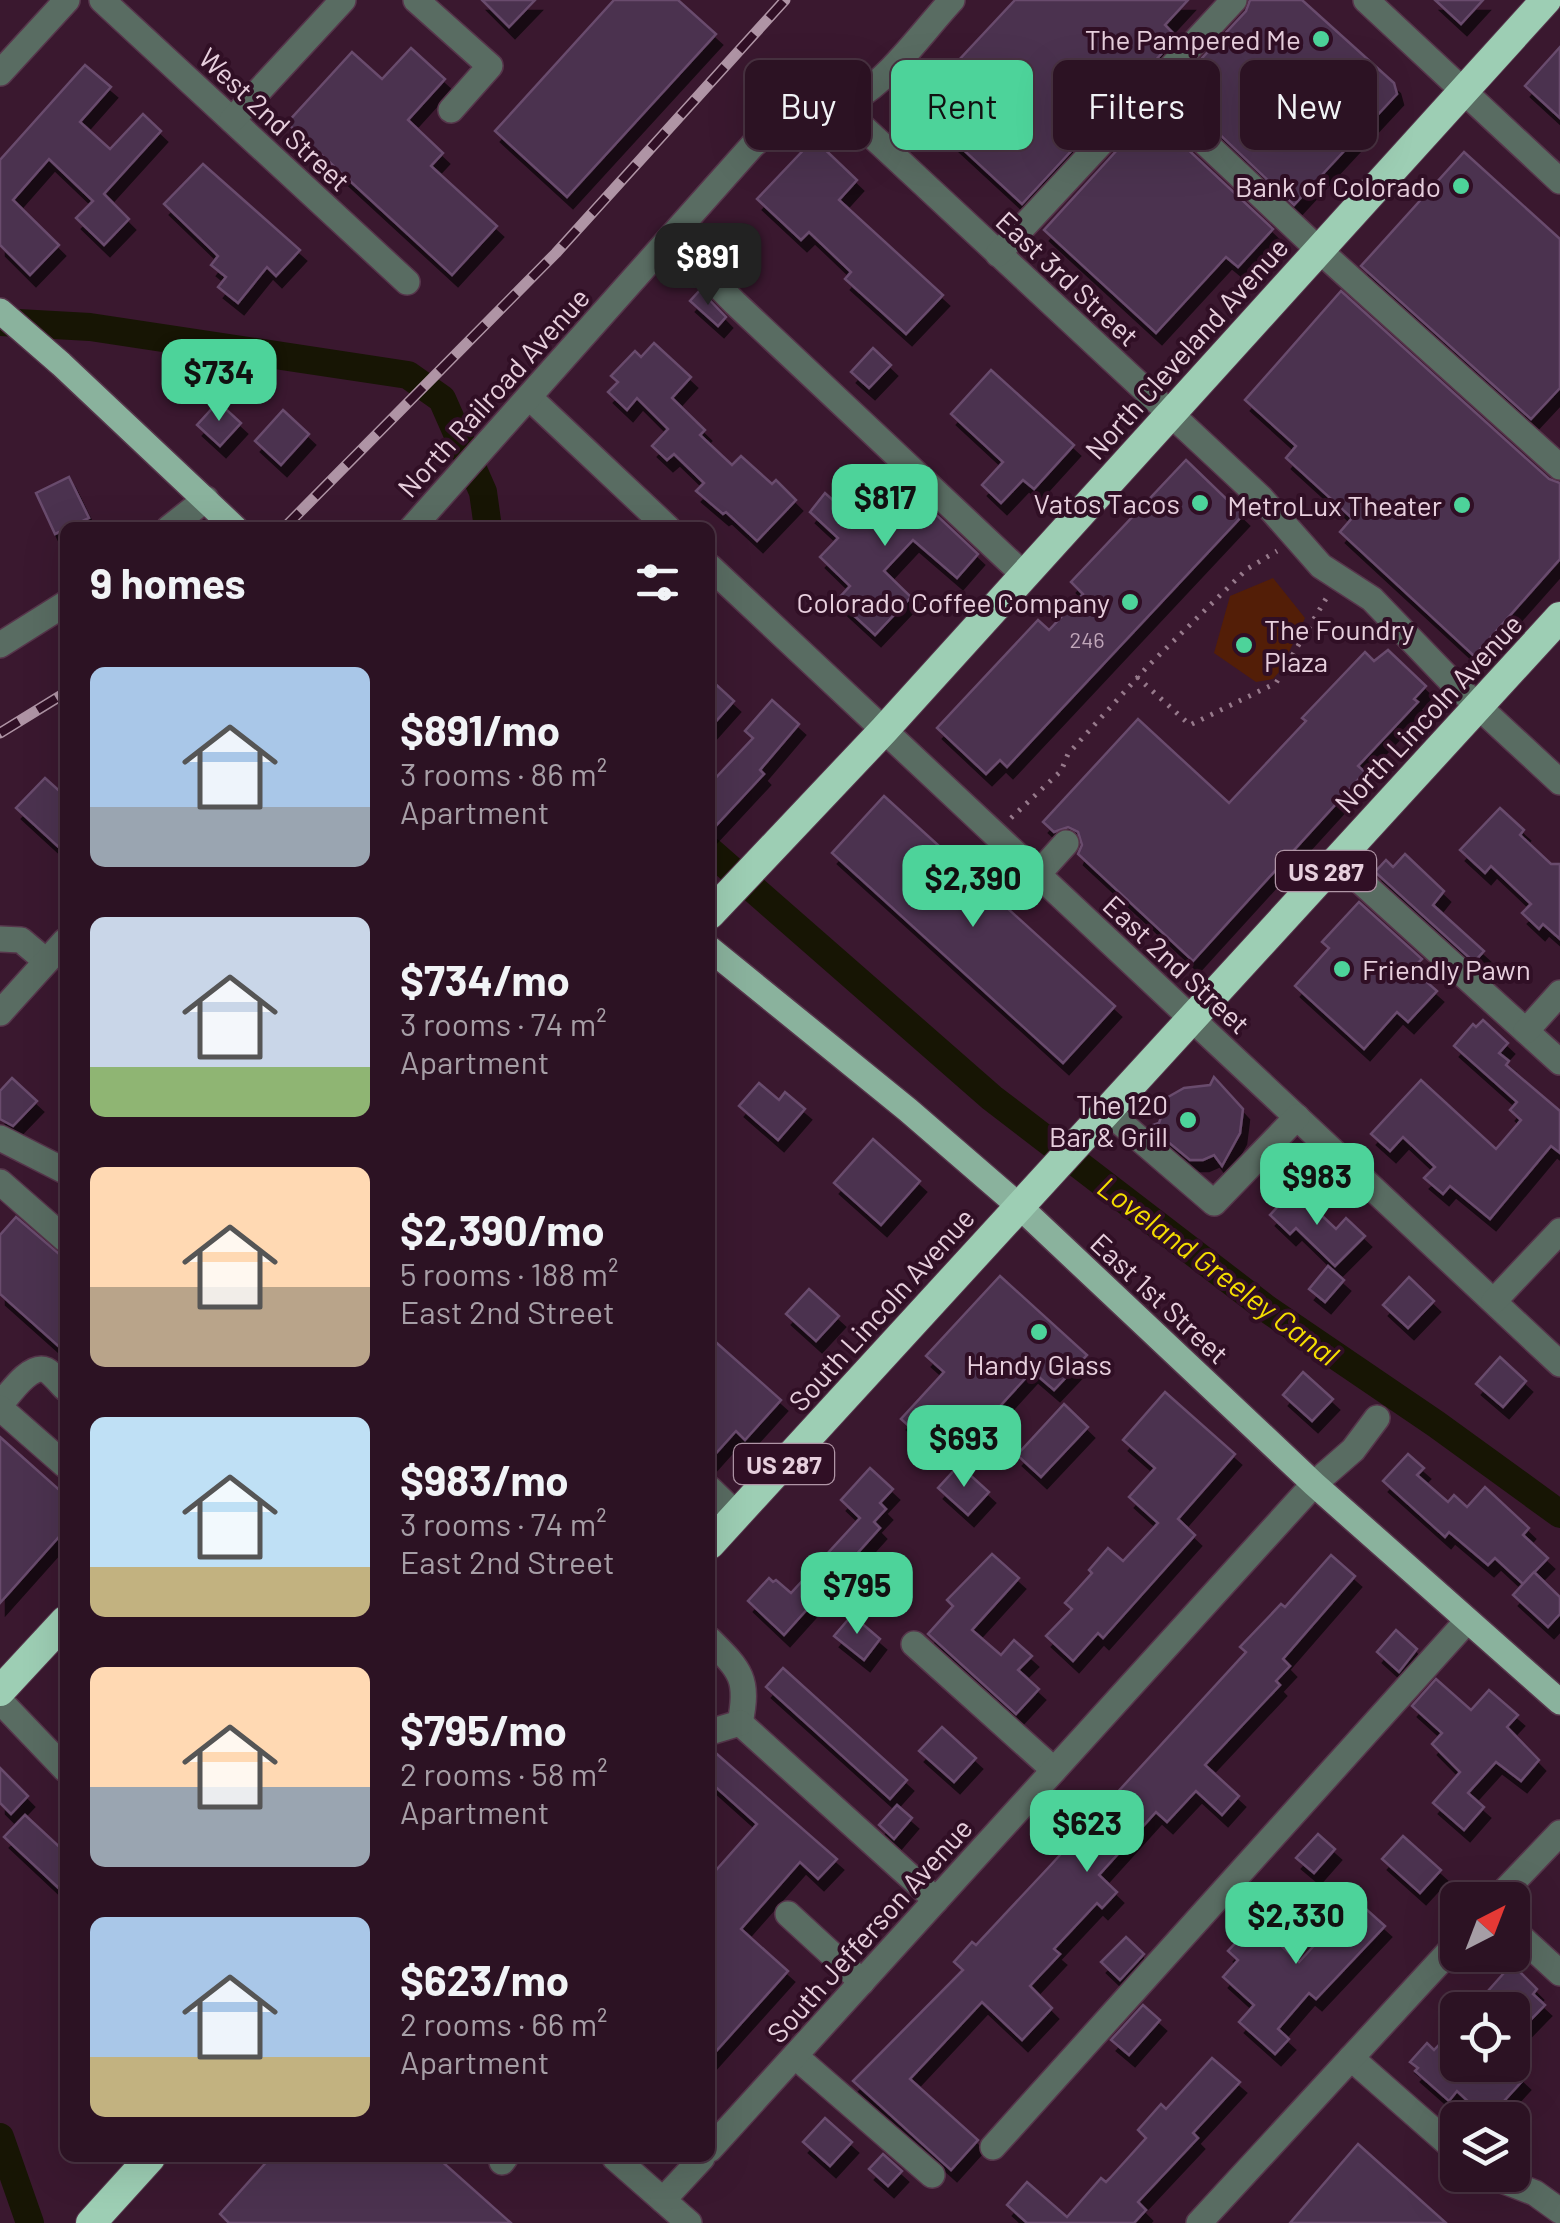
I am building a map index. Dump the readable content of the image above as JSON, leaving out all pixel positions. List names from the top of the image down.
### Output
{
  "streets": {
    "highway": [
      "North Cleveland Avenue",
      "North Lincoln Avenue",
      "US 287",
      "South Lincoln Avenue"
    ],
    "main road": ["East 1st Street"],
    "street": [
      "West 2nd Street",
      "East 3rd Street",
      "North Railroad Avenue",
      "East 2nd Street",
      "South Jefferson Avenue"
    ]
  },
  "crossings": [
    ["East 3rd Street", "North Cleveland Avenue"],
    ["East 3rd Street", "North Lincoln Avenue"],
    ["North Cleveland Avenue", "East 2nd Street"],
    ["North Lincoln Avenue", "East 2nd Street"],
    ["North Lincoln Avenue", "East 1st Street"],
    ["North Lincoln Avenue", "South Lincoln Avenue"],
    ["East 1st Street", "South Lincoln Avenue"],
    ["East 1st Street", "South Jefferson Avenue"]
  ],
  "water": ["Loveland Greeley Canal"],
  "places": [
    "The Pampered Me",
    "Bank of Colorado",
    "Vatos Tacos",
    "MetroLux Theater",
    "Colorado Coffee Company",
    "The Foundry Plaza",
    "Friendly Pawn",
    "The 120 Bar & Grill",
    "Handy Glass"
  ],
  "house_numbers": ["246"],
  "north": "top right",
  "page": {
    "chip": [
      "Buy",
      "Rent",
      "Filters",
      "New"
    ],
    "price": [
      "$891",
      "$734",
      "$817",
      "$2,390",
      "$983",
      "$693",
      "$795",
      "$623",
      "$2,330"
    ],
    "heading": "9 homes",
    "list": [
      {
        "name": "$891/mo",
        "note": "3 rooms · 86 m² · Apartment"
      },
      {
        "name": "$734/mo",
        "note": "3 rooms · 74 m² · Apartment"
      },
      {
        "name": "$2,390/mo",
        "note": "5 rooms · 188 m² · East 2nd Street"
      },
      {
        "name": "$983/mo",
        "note": "3 rooms · 74 m² · East 2nd Street"
      },
      {
        "name": "$795/mo",
        "note": "2 rooms · 58 m² · Apartment"
      },
      {
        "name": "$623/mo",
        "note": "2 rooms · 66 m² · Apartment"
      }
    ]
  }
}
